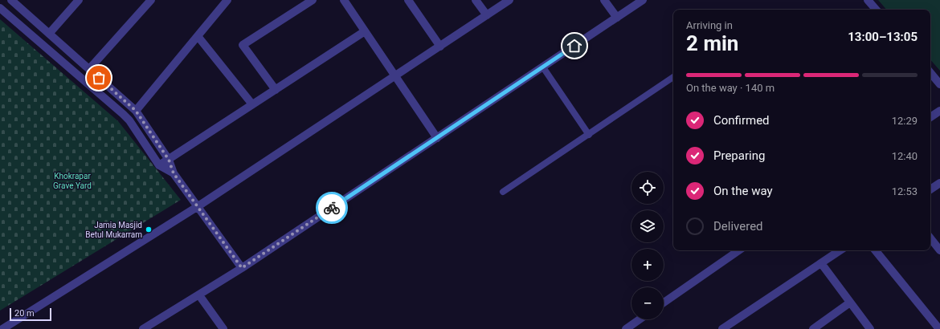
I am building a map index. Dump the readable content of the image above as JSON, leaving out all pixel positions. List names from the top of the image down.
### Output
{
  "parks": ["Khokrapar Grave Yard"],
  "places": ["Jamia Masjid Betul Mukarram"],
  "scale_bar": "20 m",
  "page": {
    "heading": ["2 min", "Arriving in", "13:00–13:05"],
    "bar": "On the way · 140 m",
    "list": [
      ["Confirmed", "12:29"],
      ["Preparing", "12:40"],
      ["On the way", "12:53"],
      "Delivered"
    ],
    "map_buttons": ["+", "−"],
    "scale": "20 m"
  }
}
